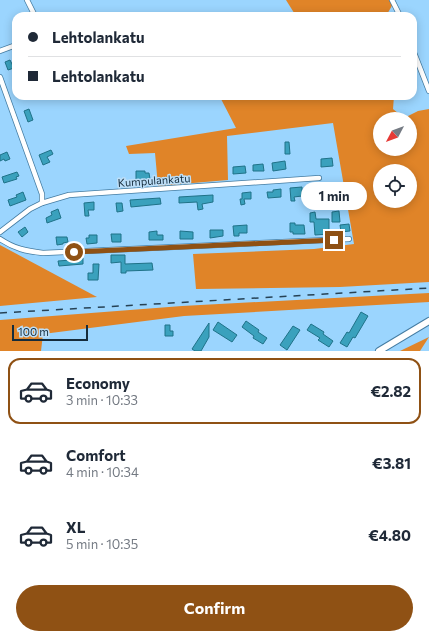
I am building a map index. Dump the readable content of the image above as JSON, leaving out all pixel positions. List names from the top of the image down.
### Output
{
  "streets": {
    "street": ["Kumpulankatu"]
  },
  "scale_bar": "100 m",
  "north": "bottom left",
  "page": {
    "banner": ["Lehtolankatu", "Lehtolankatu"],
    "bubble": "1 min",
    "scale": "100 m",
    "list": [
      {
        "name": "Economy",
        "note": "3 min · 10:33",
        "value": "€2.82"
      },
      {
        "name": "Comfort",
        "note": "4 min · 10:34",
        "value": "€3.81"
      },
      {
        "name": "XL",
        "note": "5 min · 10:35",
        "value": "€4.80"
      }
    ],
    "buttons": "Confirm"
  }
}
